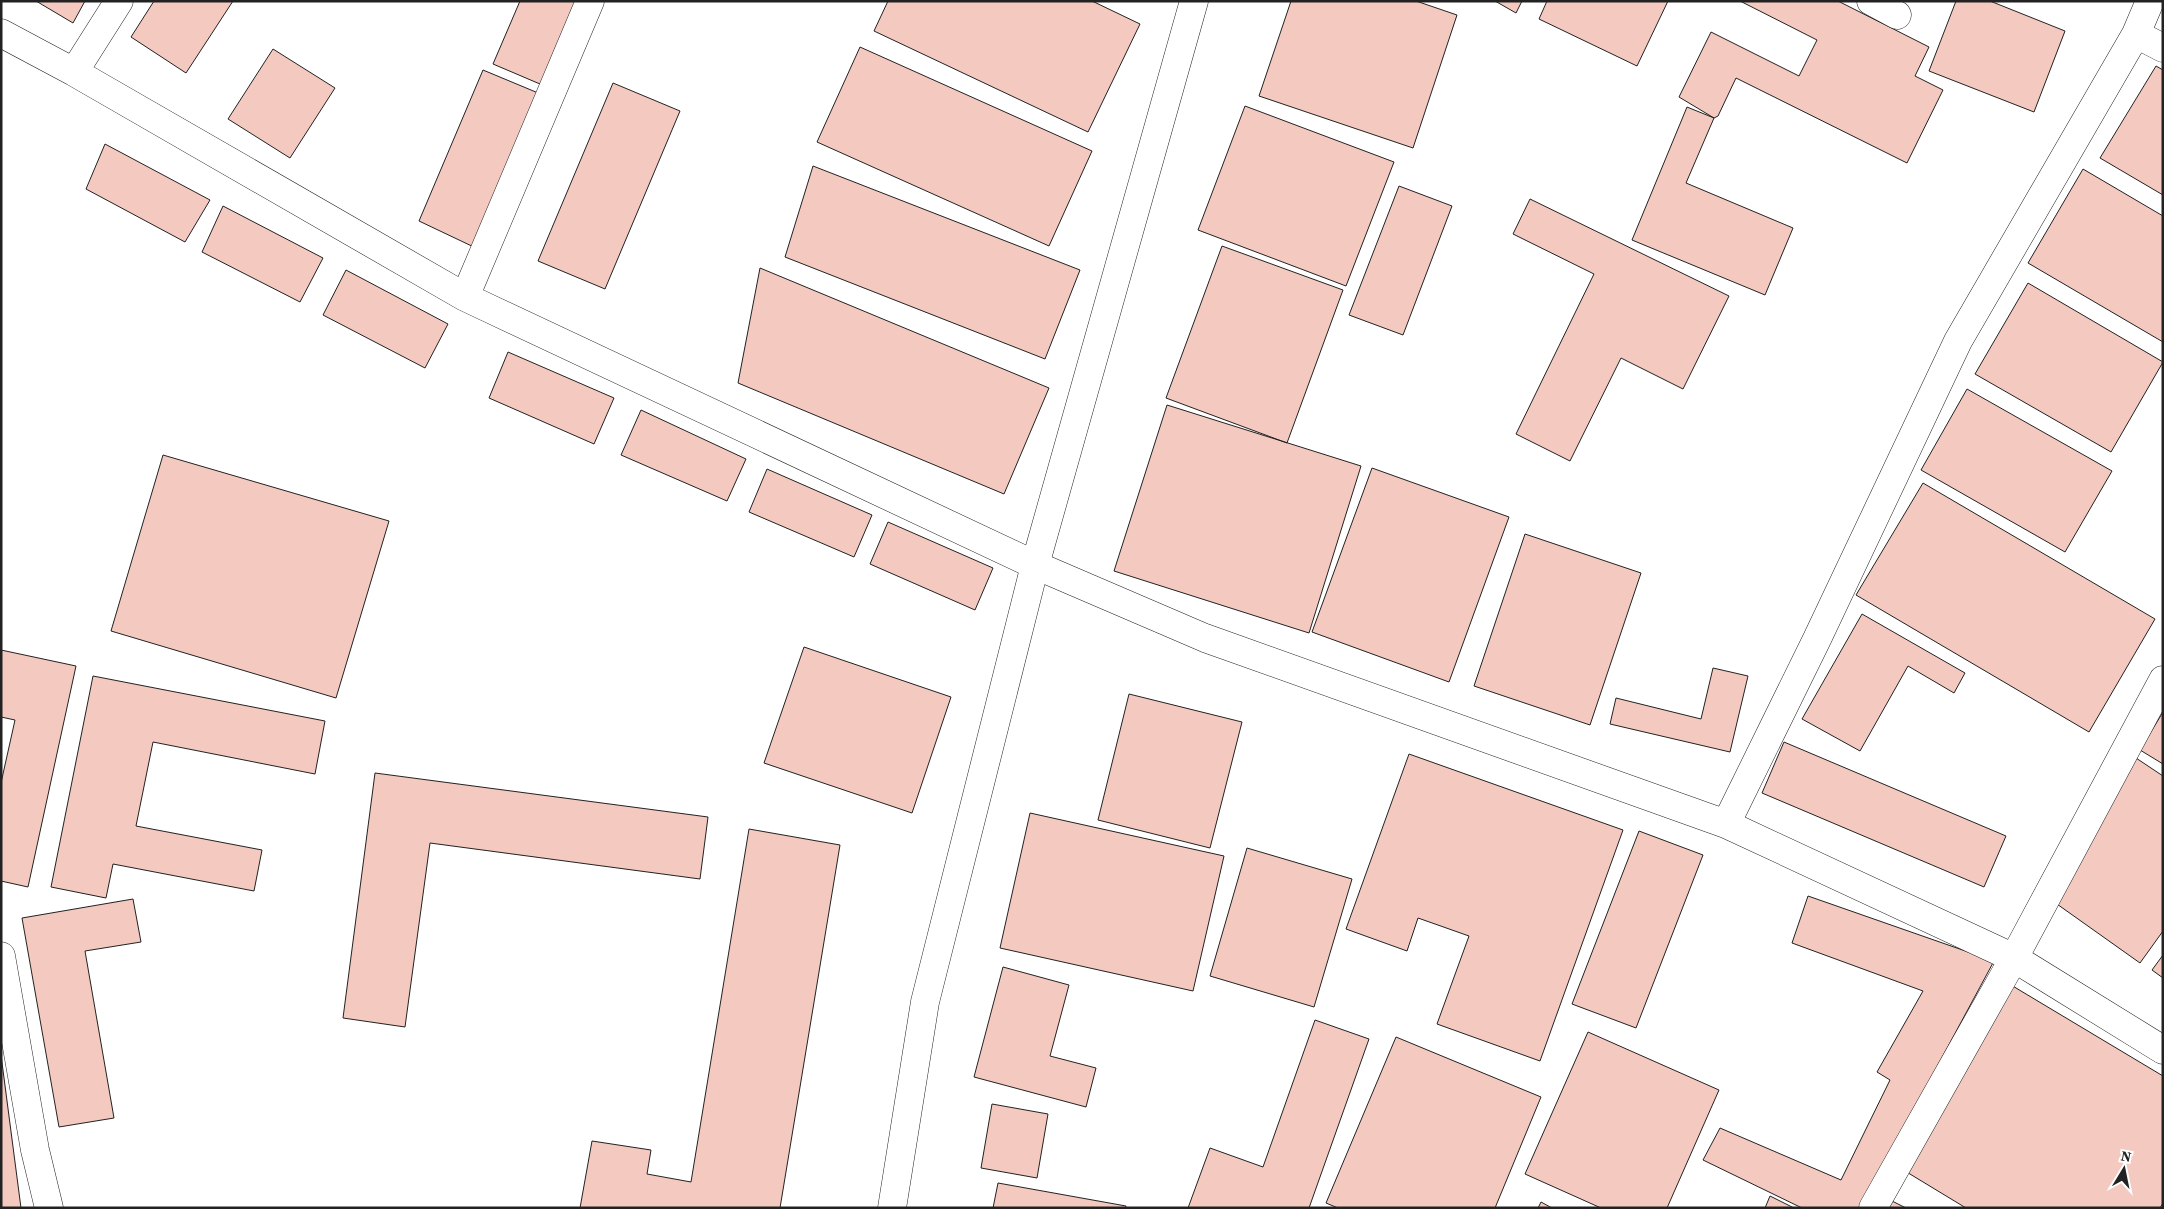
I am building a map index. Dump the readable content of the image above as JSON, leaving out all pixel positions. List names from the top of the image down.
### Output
{
  "north": "top"
}
